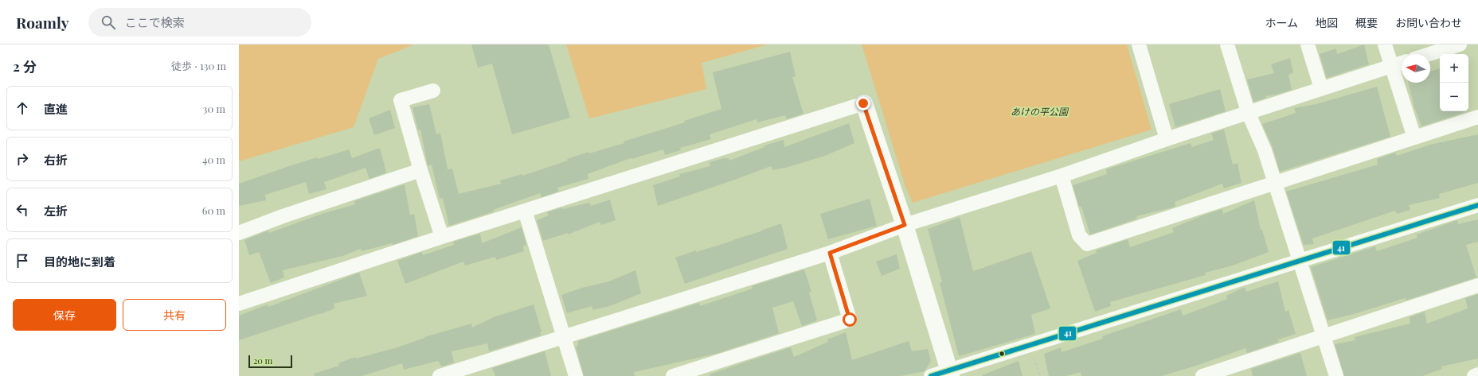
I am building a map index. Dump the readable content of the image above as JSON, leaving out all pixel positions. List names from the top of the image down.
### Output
{
  "parks": ["あけの平公園"],
  "lines": ["transit line 41"],
  "scale_bar": "20 m",
  "north": "left",
  "page": {
    "header": "Roamly",
    "search": "ここで検索",
    "nav": [
      "ホーム",
      "地図",
      "概要",
      "お問い合わせ"
    ],
    "heading": ["2 分", "徒歩 · 130 m"],
    "map_buttons": ["+", "−"],
    "list": [
      ["直進", "30 m"],
      ["右折", "40 m"],
      ["左折", "60 m"],
      "目的地に到着"
    ],
    "buttons": ["保存", "共有"],
    "scale": "20 m"
  }
}
